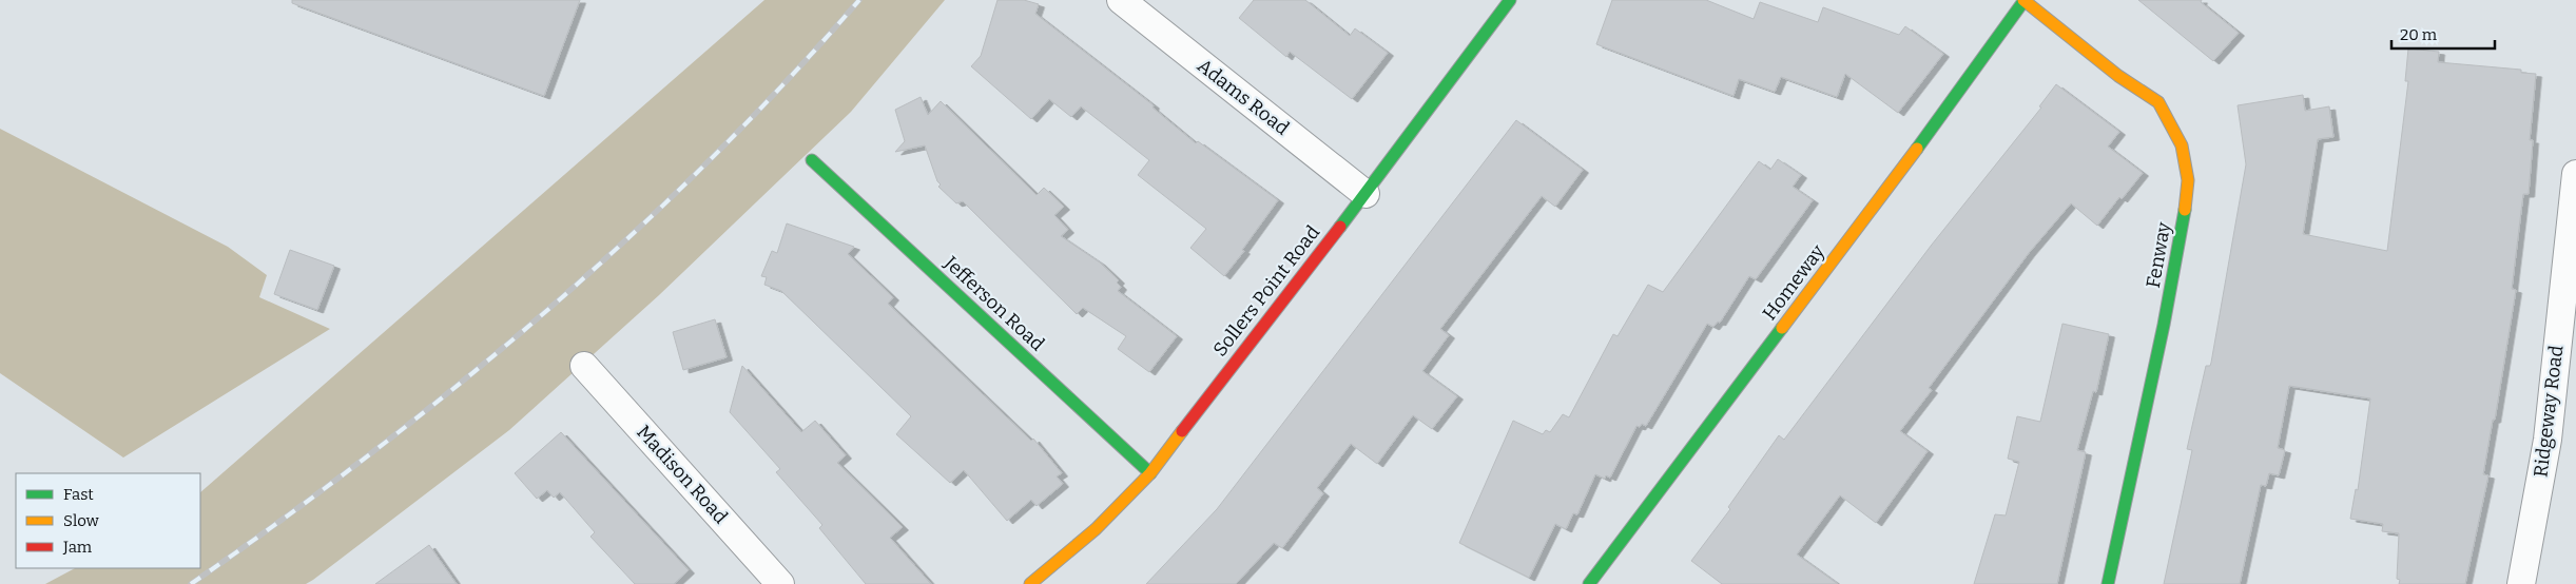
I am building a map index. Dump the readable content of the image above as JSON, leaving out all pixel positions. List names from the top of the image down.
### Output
{
  "streets": {
    "street": [
      "Adams Road",
      "Fenway",
      "Homeway",
      "Sollers Point Road",
      "Jefferson Road",
      "Ridgeway Road",
      "Madison Road"
    ]
  },
  "crossings": [
    ["Adams Road", "Sollers Point Road"],
    ["Fenway", "Homeway"],
    ["Sollers Point Road", "Jefferson Road"]
  ],
  "legend": ["Fast", "Slow", "Jam"],
  "scale_bar": "20 m"
}
